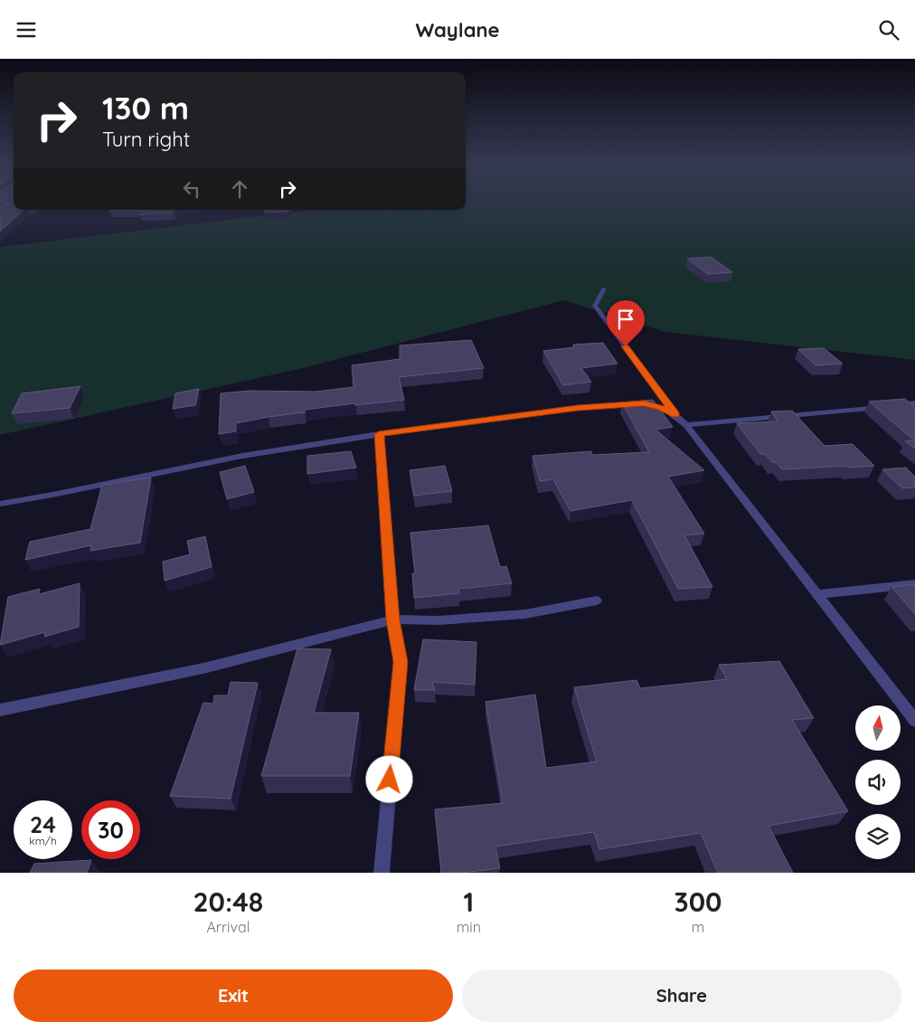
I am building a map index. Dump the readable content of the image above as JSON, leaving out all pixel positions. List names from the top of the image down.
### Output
{
  "north": "top",
  "page": {
    "header": "Waylane",
    "turn": ["130 m", "Turn right"],
    "speed": "24 km/h",
    "limit": "30",
    "eta": [
      "20:48",
      "Arrival",
      "1",
      "min",
      "300",
      "m"
    ],
    "buttons": ["Exit", "Share"]
  }
}
